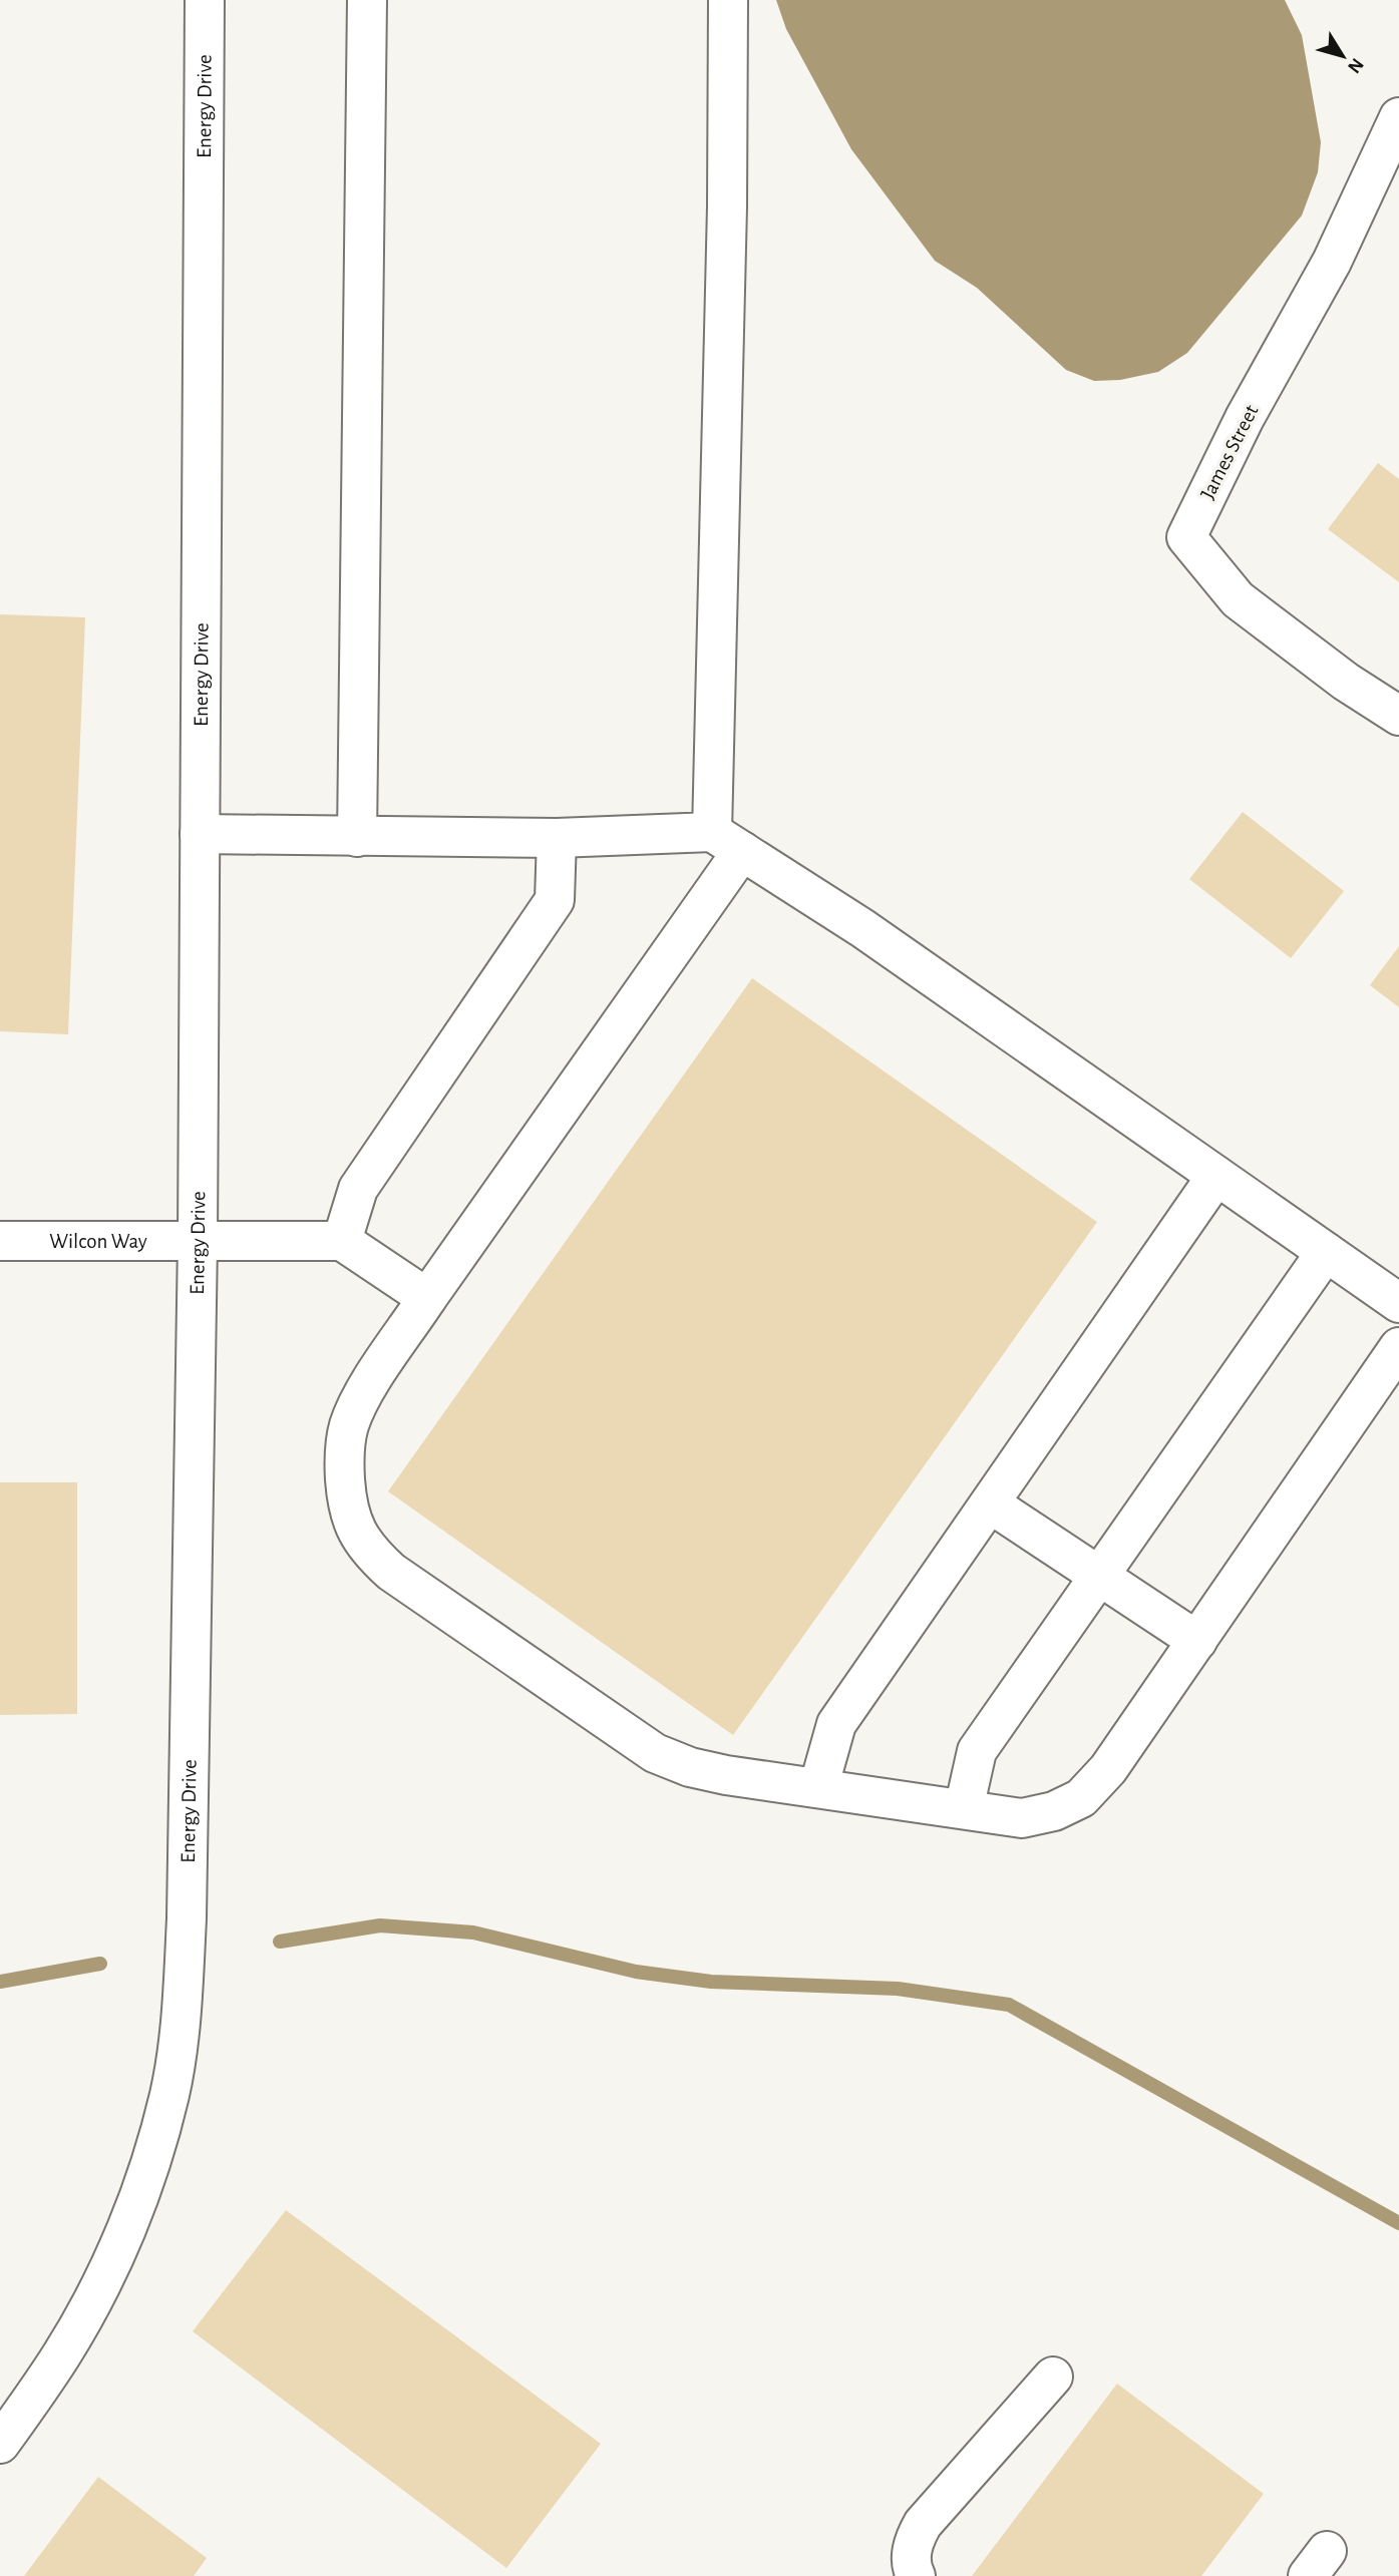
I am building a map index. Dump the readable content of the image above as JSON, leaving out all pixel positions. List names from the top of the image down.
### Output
{
  "streets": {
    "street": ["Energy Drive", "James Street", "Wilcon Way"]
  },
  "crossings": [
    ["Energy Drive", "Wilcon Way"]
  ],
  "north": "bottom right"
}
